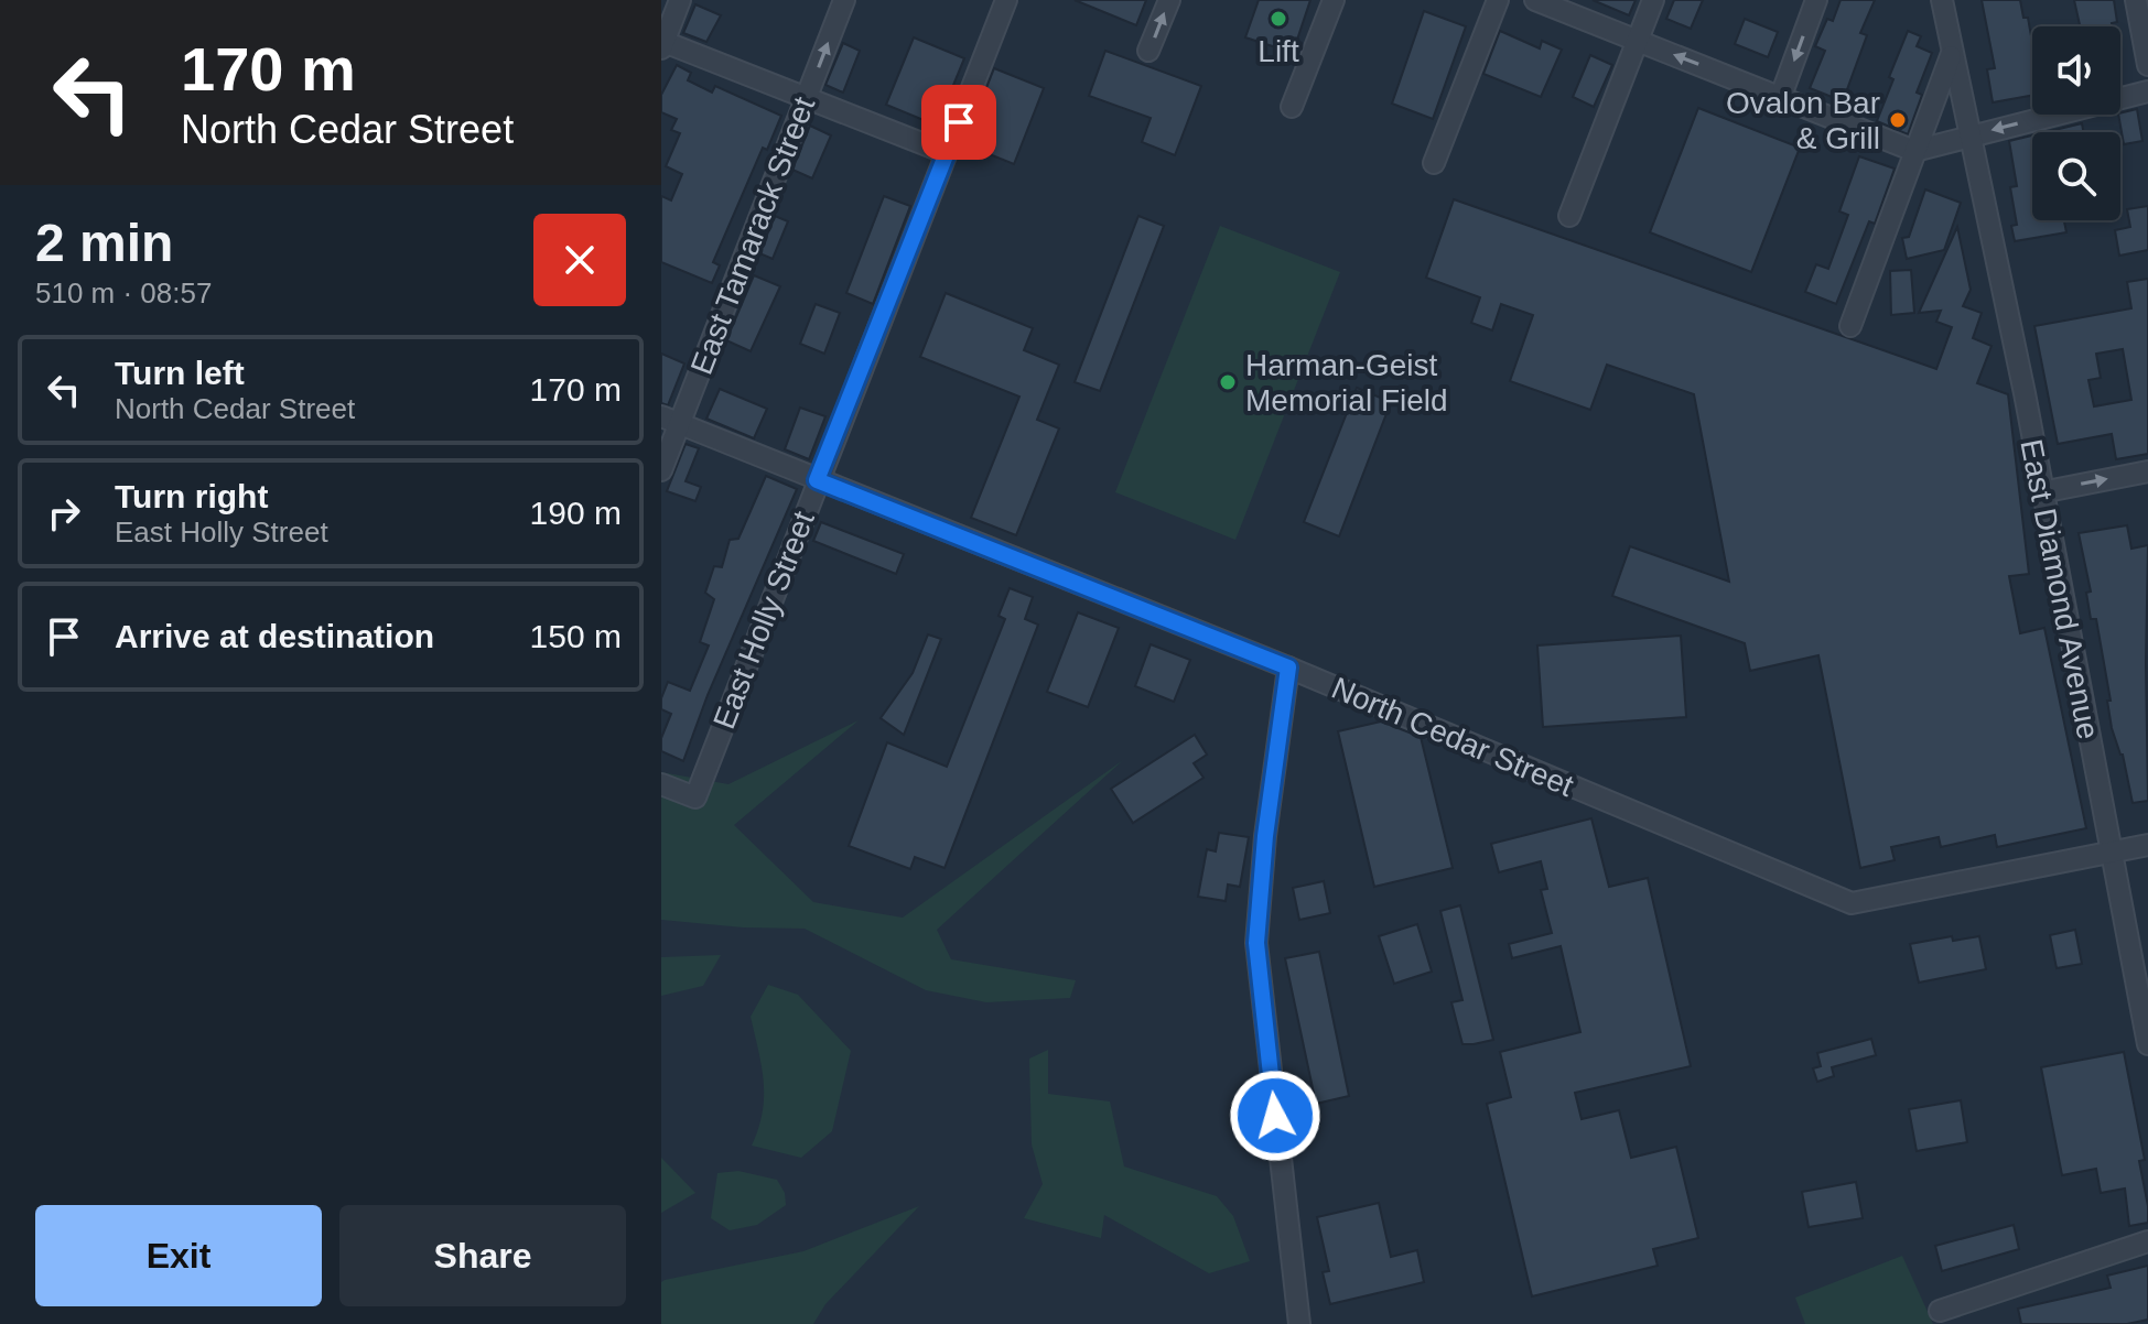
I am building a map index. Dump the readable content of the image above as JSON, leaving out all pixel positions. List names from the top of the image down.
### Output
{
  "streets": {
    "street": [
      "East Tamarack Street",
      "East Diamond Avenue",
      "East Holly Street",
      "North Cedar Street"
    ]
  },
  "crossings": [
    ["East Tamarack Street", "North Cedar Street"],
    ["East Diamond Avenue", "North Cedar Street"],
    ["East Holly Street", "North Cedar Street"]
  ],
  "places": ["Lift", "Ovalon Bar & Grill", "Harman-Geist Memorial Field"],
  "page": {
    "turn": ["170 m", "North Cedar Street"],
    "heading": ["2 min", "510 m · 08:57"],
    "list": [
      {
        "name": "Turn left",
        "note": "North Cedar Street",
        "value": "170 m"
      },
      {
        "name": "Turn right",
        "note": "East Holly Street",
        "value": "190 m"
      },
      {
        "name": "Arrive at destination",
        "value": "150 m"
      }
    ],
    "buttons": ["Exit", "Share"]
  }
}
